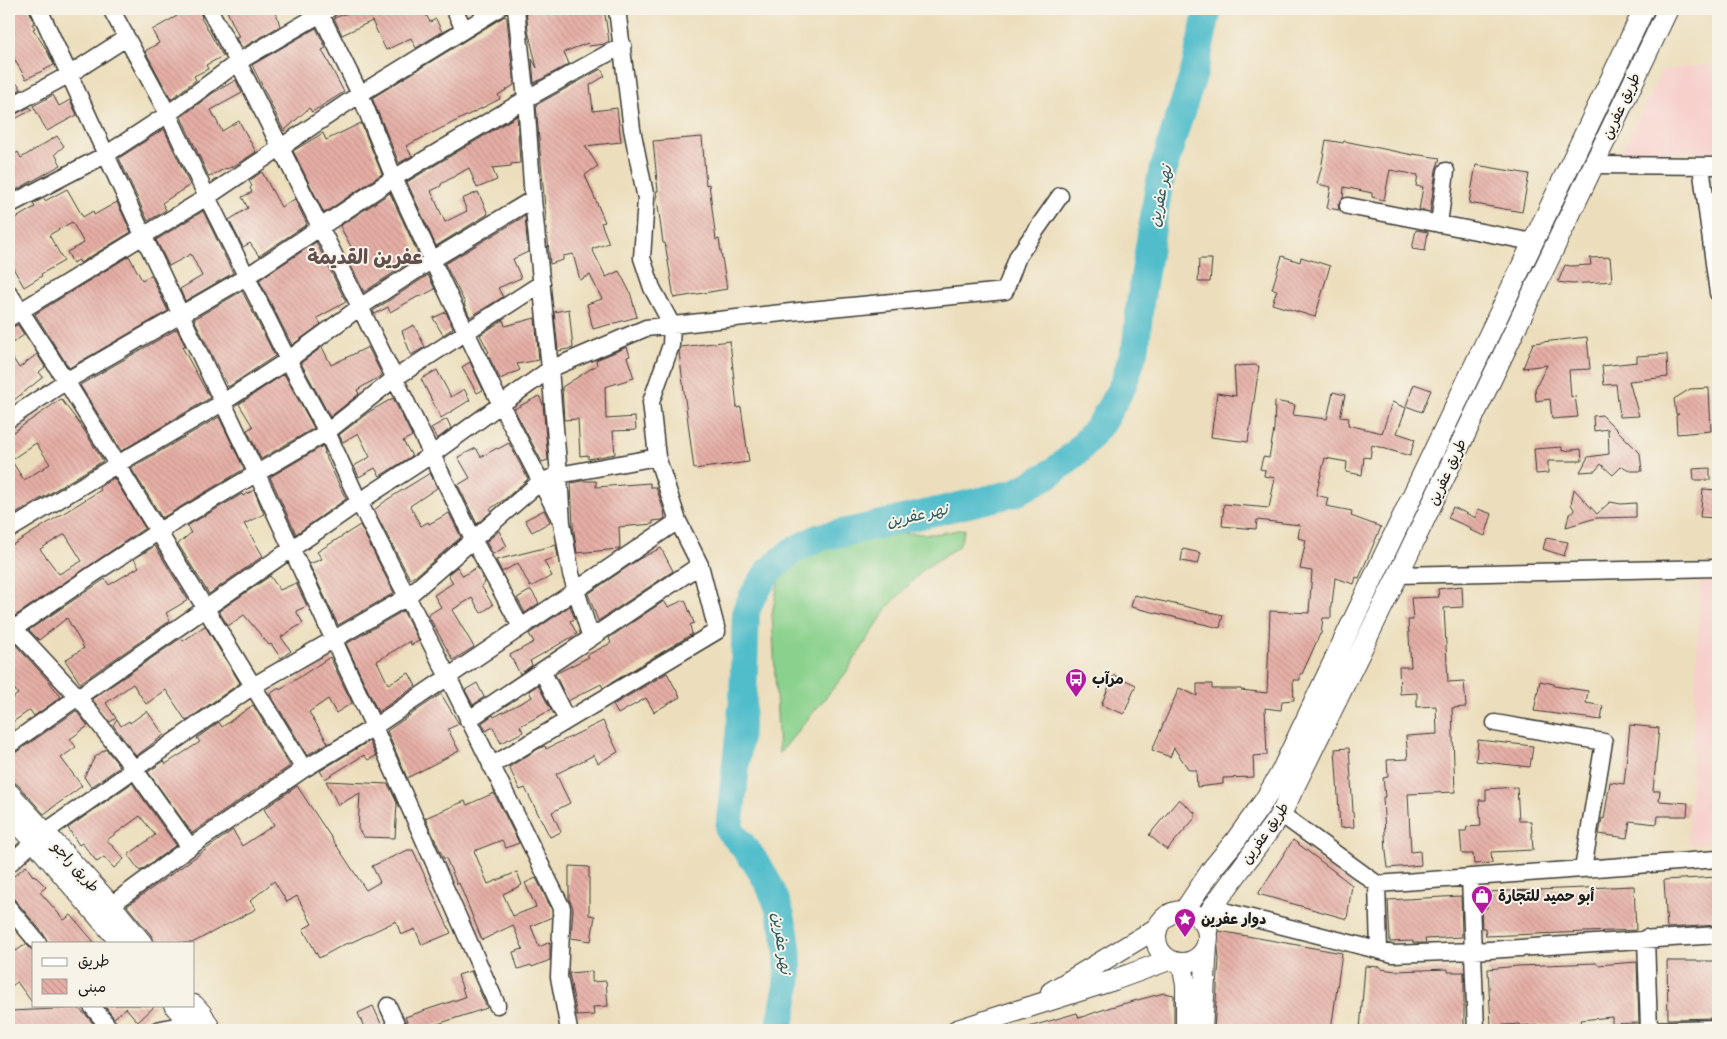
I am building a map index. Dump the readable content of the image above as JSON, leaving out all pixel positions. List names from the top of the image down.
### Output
{
  "streets": {
    "main road": ["طريق عفرين", "طريق راجو"]
  },
  "districts": ["عفرين القديمة"],
  "water": ["نهر عفرين"],
  "places": {
    "bus stop": ["مرآب"],
    "shop": ["أبو حميد للتجارة"],
    "place": ["دوار عفرين"]
  },
  "legend": ["طريق", "مبنى"]
}
